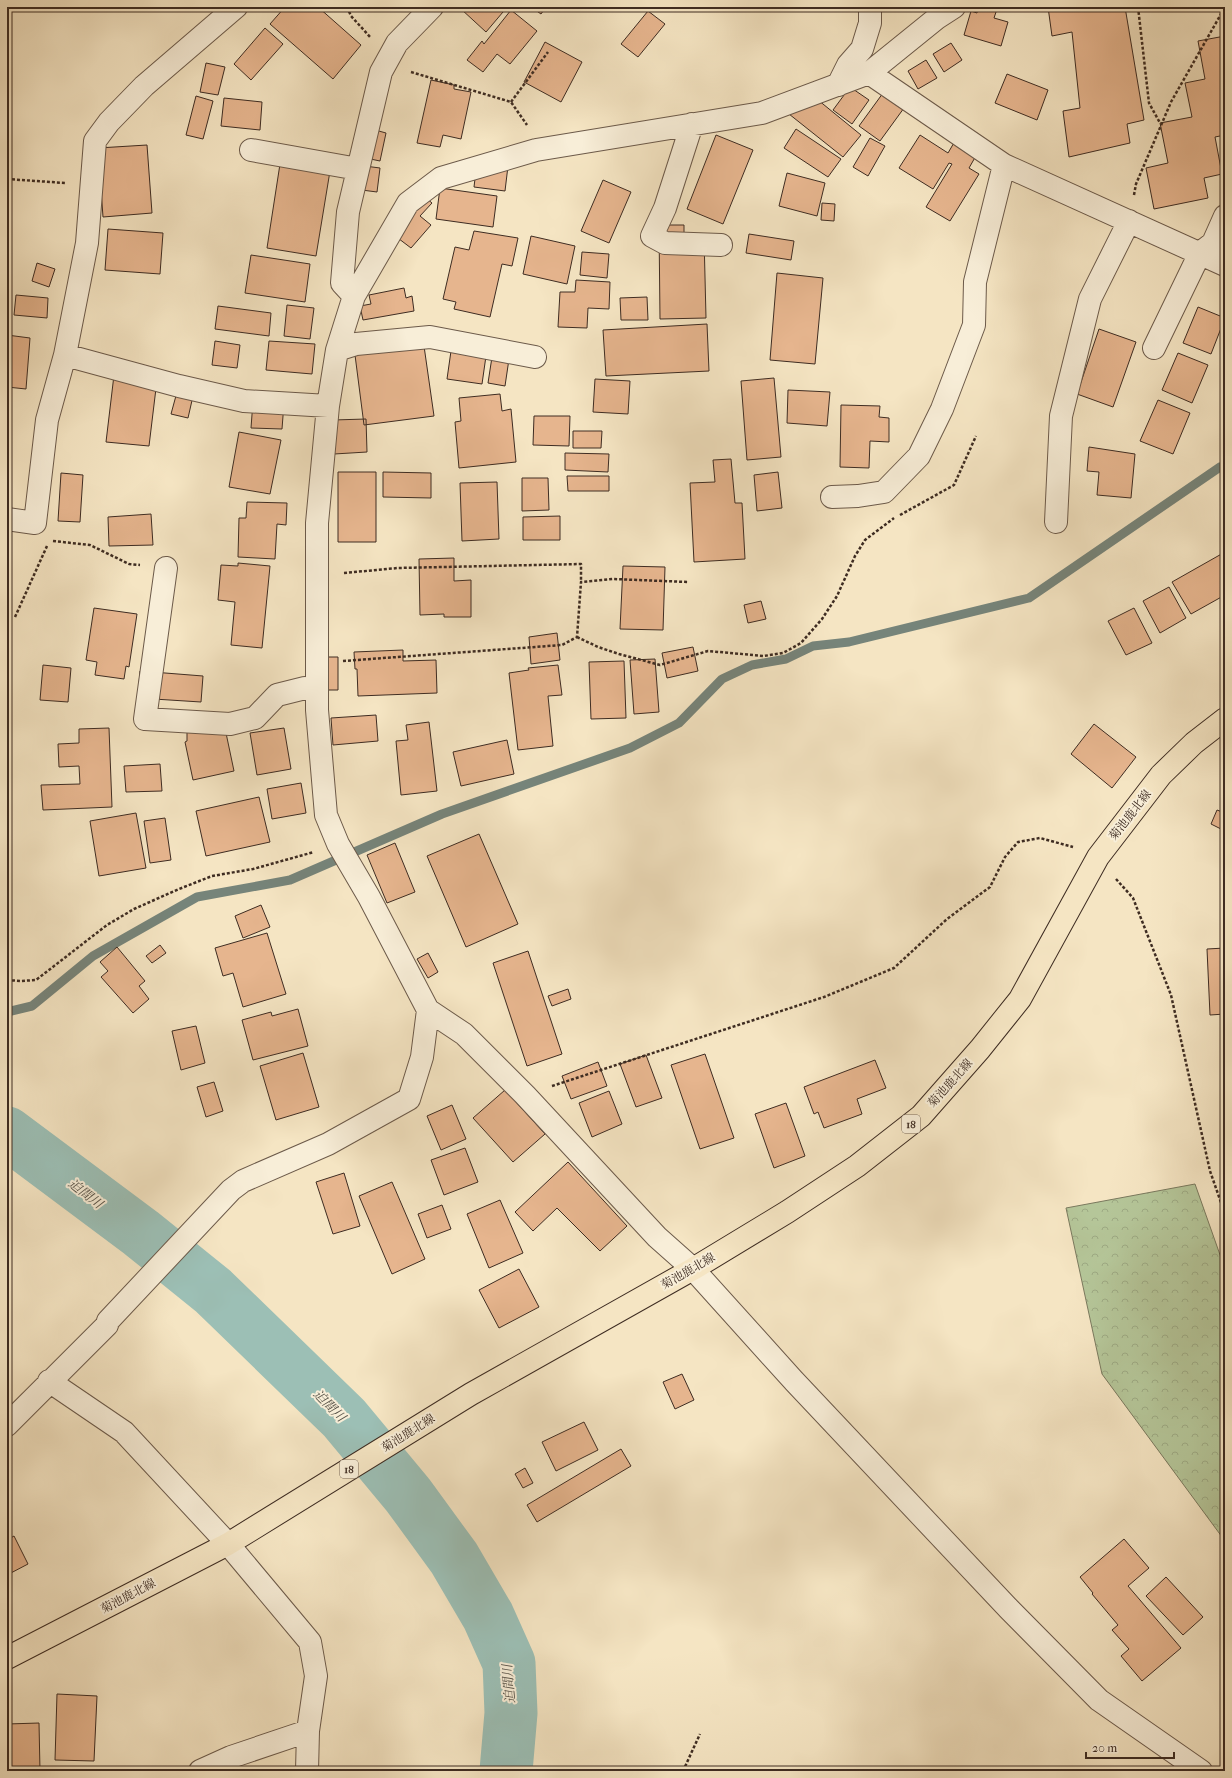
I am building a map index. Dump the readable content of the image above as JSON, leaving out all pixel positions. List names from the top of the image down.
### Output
{
  "streets": {
    "main road": ["菊池鹿北線", "18"]
  },
  "water": ["迫間川"],
  "scale_bar": "20 m"
}
